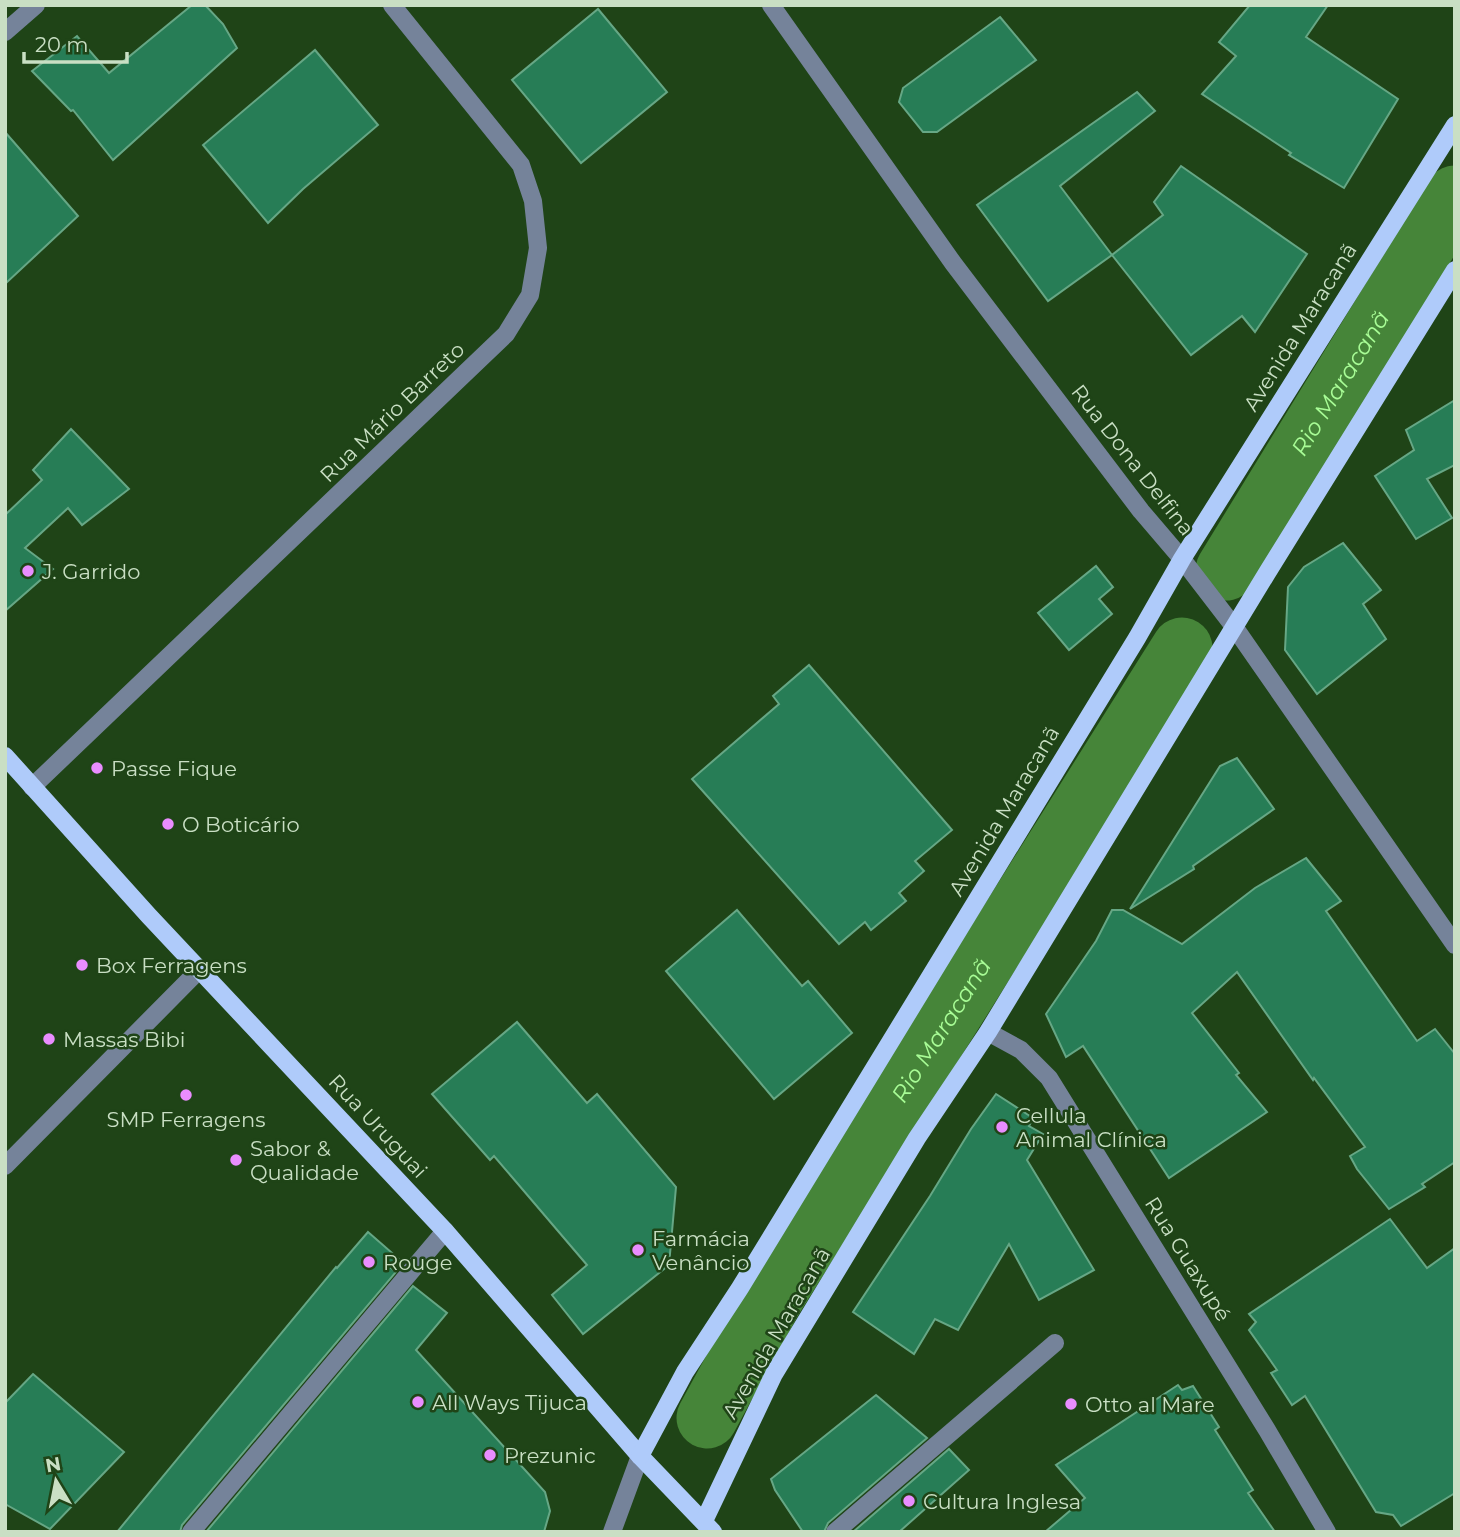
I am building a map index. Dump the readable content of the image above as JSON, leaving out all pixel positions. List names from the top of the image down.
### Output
{
  "streets": {
    "main road": ["Avenida Maracanã", "Rua Uruguai"],
    "street": ["Rua Mário Barreto", "Rua Dona Delfina", "Rua Guaxupé"]
  },
  "crossings": [
    ["Avenida Maracanã", "Rua Dona Delfina"],
    ["Avenida Maracanã", "Rua Uruguai"],
    ["Avenida Maracanã", "Rua Guaxupé"],
    ["Rua Mário Barreto", "Rua Uruguai"]
  ],
  "water": ["Rio Maracanã"],
  "places": [
    "J. Garrido",
    "Passe Fique",
    "O Boticário",
    "Box Ferragens",
    "Massas Bibi",
    "SMP Ferragens",
    "Cellula Animal Clínica",
    "Sabor & Qualidade",
    "Farmácia Venâncio",
    "Rouge",
    "All Ways Tijuca",
    "Otto al Mare",
    "Prezunic",
    "Cultura Inglesa"
  ],
  "scale_bar": "20 m",
  "north": "top"
}
